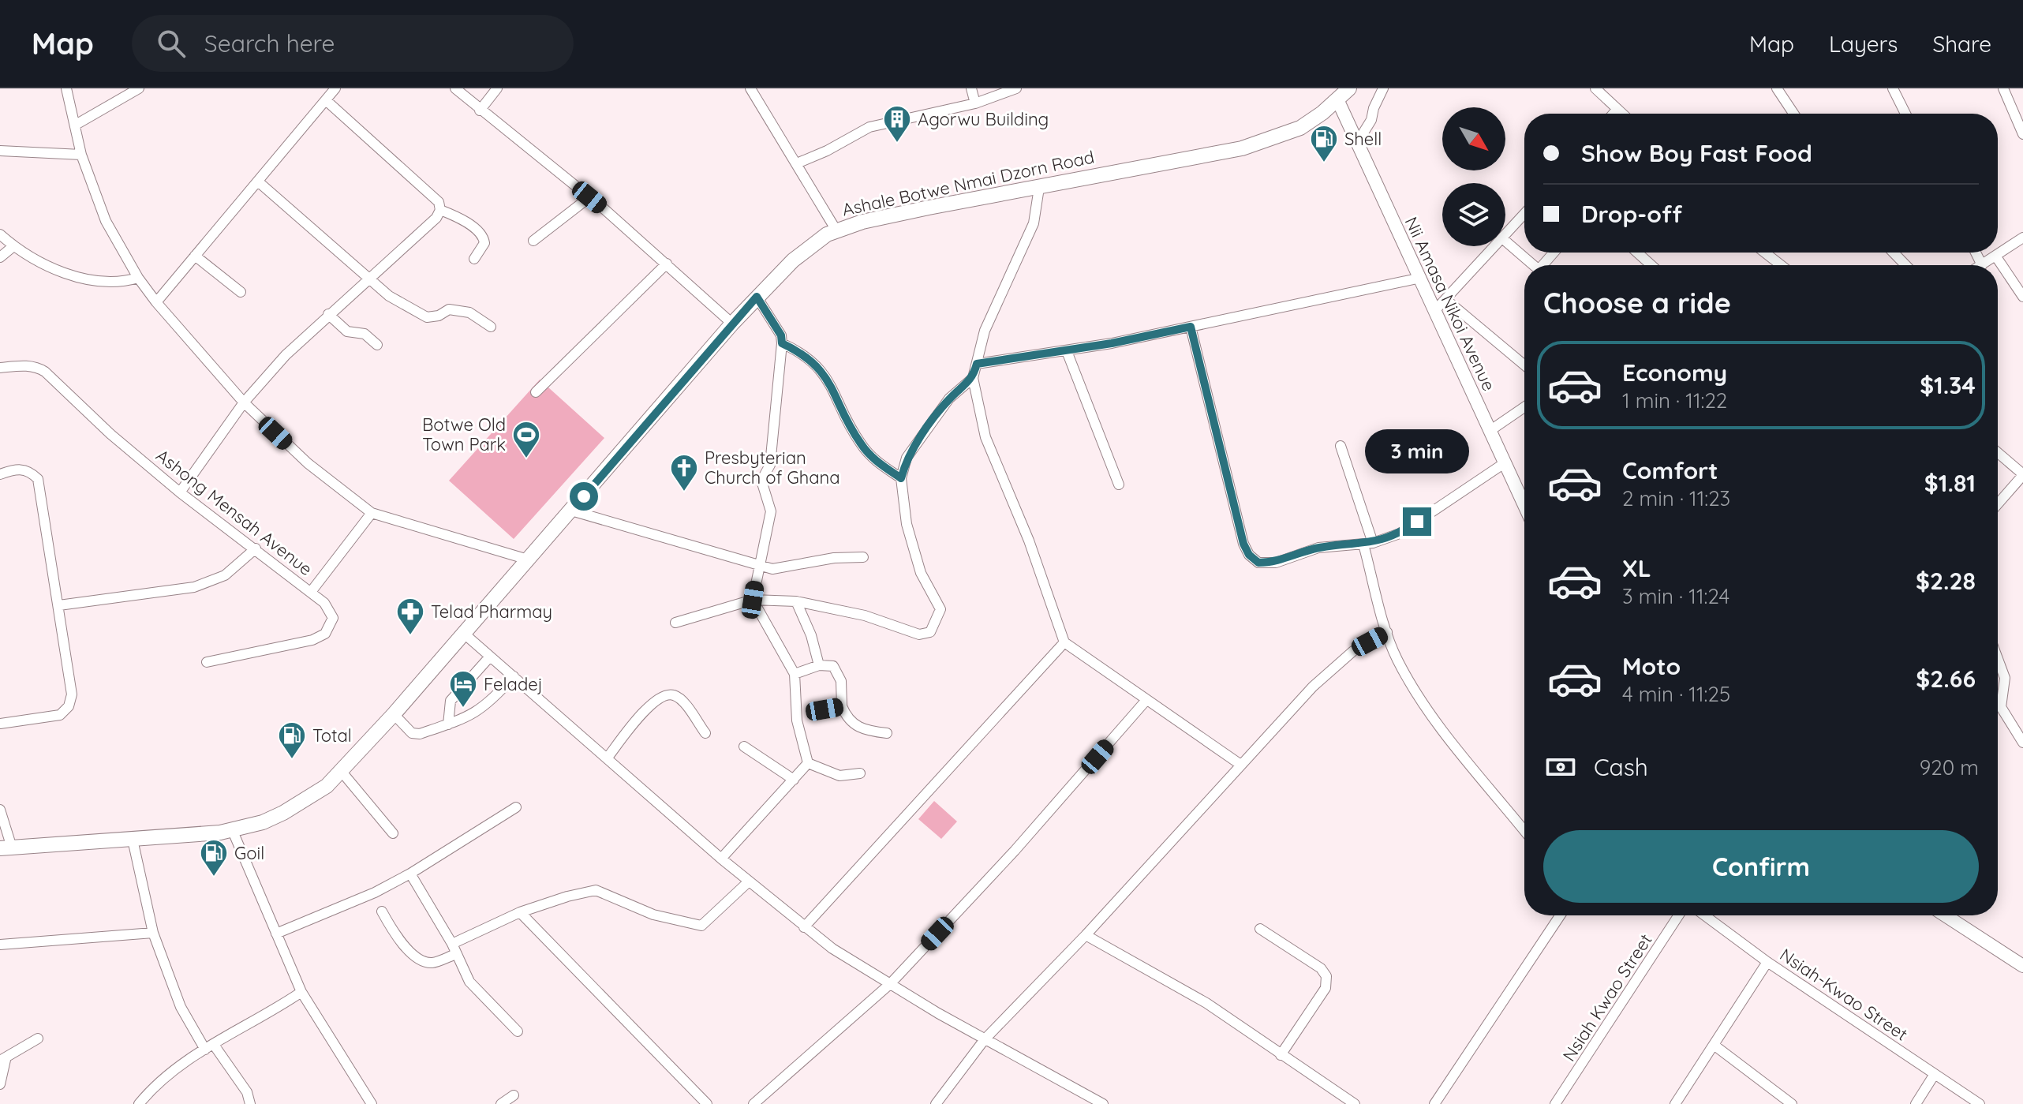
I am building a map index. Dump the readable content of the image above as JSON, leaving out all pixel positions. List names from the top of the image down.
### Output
{
  "streets": {
    "main road": ["Ashale Botwe Nmai Dzorn Road"],
    "street": [
      "Nii Amasa Nikoi Avenue",
      "Ashong Mensah Avenue",
      "Nsiah-Kwao Street",
      "Nsiah Kwao Street"
    ]
  },
  "crossings": [
    ["Ashale Botwe Nmai Dzorn Road", "Nii Amasa Nikoi Avenue"]
  ],
  "places": {
    "building": ["Agorwu Building"],
    "fuel station": ["Shell", "Total", "Goil"],
    "sports": ["Botwe Old Town Park"],
    "church": ["Presbyterian Church of Ghana"],
    "pharmacy": ["Telad Pharmay"],
    "hotel": ["Feladej"]
  },
  "north": "bottom right",
  "page": {
    "header": "Map",
    "search": "Search here",
    "nav": ["Map", "Layers", "Share"],
    "banner": ["Show Boy Fast Food", "Drop-off"],
    "heading": "Choose a ride",
    "list": [
      {
        "name": "Economy",
        "note": "1 min · 11:22",
        "value": "$1.34"
      },
      {
        "name": "Comfort",
        "note": "2 min · 11:23",
        "value": "$1.81"
      },
      {
        "name": "XL",
        "note": "3 min · 11:24",
        "value": "$2.28"
      },
      {
        "name": "Moto",
        "note": "4 min · 11:25",
        "value": "$2.66"
      }
    ],
    "bubble": "3 min",
    "pay": ["Cash", "920 m"],
    "buttons": "Confirm"
  }
}
